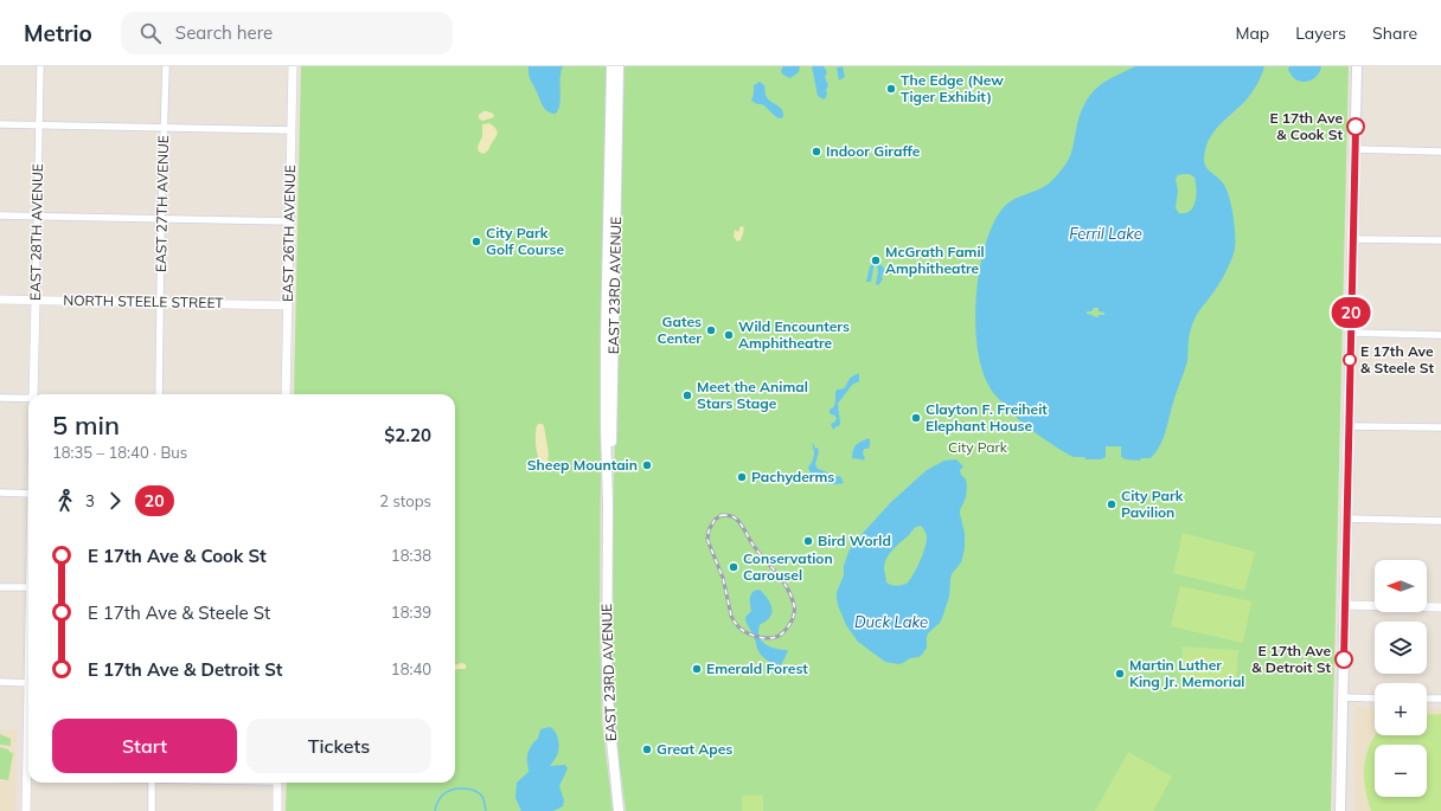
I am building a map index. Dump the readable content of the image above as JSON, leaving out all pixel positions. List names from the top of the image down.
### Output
{
  "streets": {
    "main road": ["EAST 23RD AVENUE"],
    "street": [
      "EAST 27TH AVENUE",
      "EAST 28TH AVENUE",
      "EAST 26TH AVENUE",
      "NORTH STEELE STREET"
    ]
  },
  "crossings": [
    ["EAST 27TH AVENUE", "NORTH STEELE STREET"],
    ["EAST 28TH AVENUE", "NORTH STEELE STREET"],
    ["EAST 26TH AVENUE", "NORTH STEELE STREET"]
  ],
  "water": ["Ferril Lake", "Duck Lake"],
  "parks": ["City Park"],
  "places": [
    "The Edge (New Tiger Exhibit)",
    "E 17th Ave & Cook St",
    "Indoor Giraffe",
    "City Park Golf Course",
    "McGrath Famil Amphitheatre",
    "Gates Center",
    "Wild Encounters Amphitheatre",
    "E 17th Ave & Steele St",
    "Meet the Animal Stars Stage",
    "Clayton F. Freiheit Elephant House",
    "Sheep Mountain",
    "Pachyderms",
    "City Park Pavilion",
    "Bird World",
    "Conservation Carousel",
    "E 17th Ave & Detroit St",
    "Emerald Forest",
    "Martin Luther King Jr. Memorial",
    "Great Apes"
  ],
  "lines": ["bus line 20"],
  "north": "left",
  "page": {
    "header": "Metrio",
    "search": "Search here",
    "nav": ["Map", "Layers", "Share"],
    "on_map": "20",
    "heading": ["5 min", "18:35 – 18:40 · Bus", "$2.20"],
    "legs": ["3", "20", "2 stops"],
    "list": [
      {
        "name": "E 17th Ave & Cook St",
        "value": "18:38"
      },
      {
        "name": "E 17th Ave & Steele St",
        "value": "18:39"
      },
      {
        "name": "E 17th Ave & Detroit St",
        "value": "18:40"
      }
    ],
    "map_buttons": ["+", "−"],
    "buttons": ["Start", "Tickets"]
  }
}
